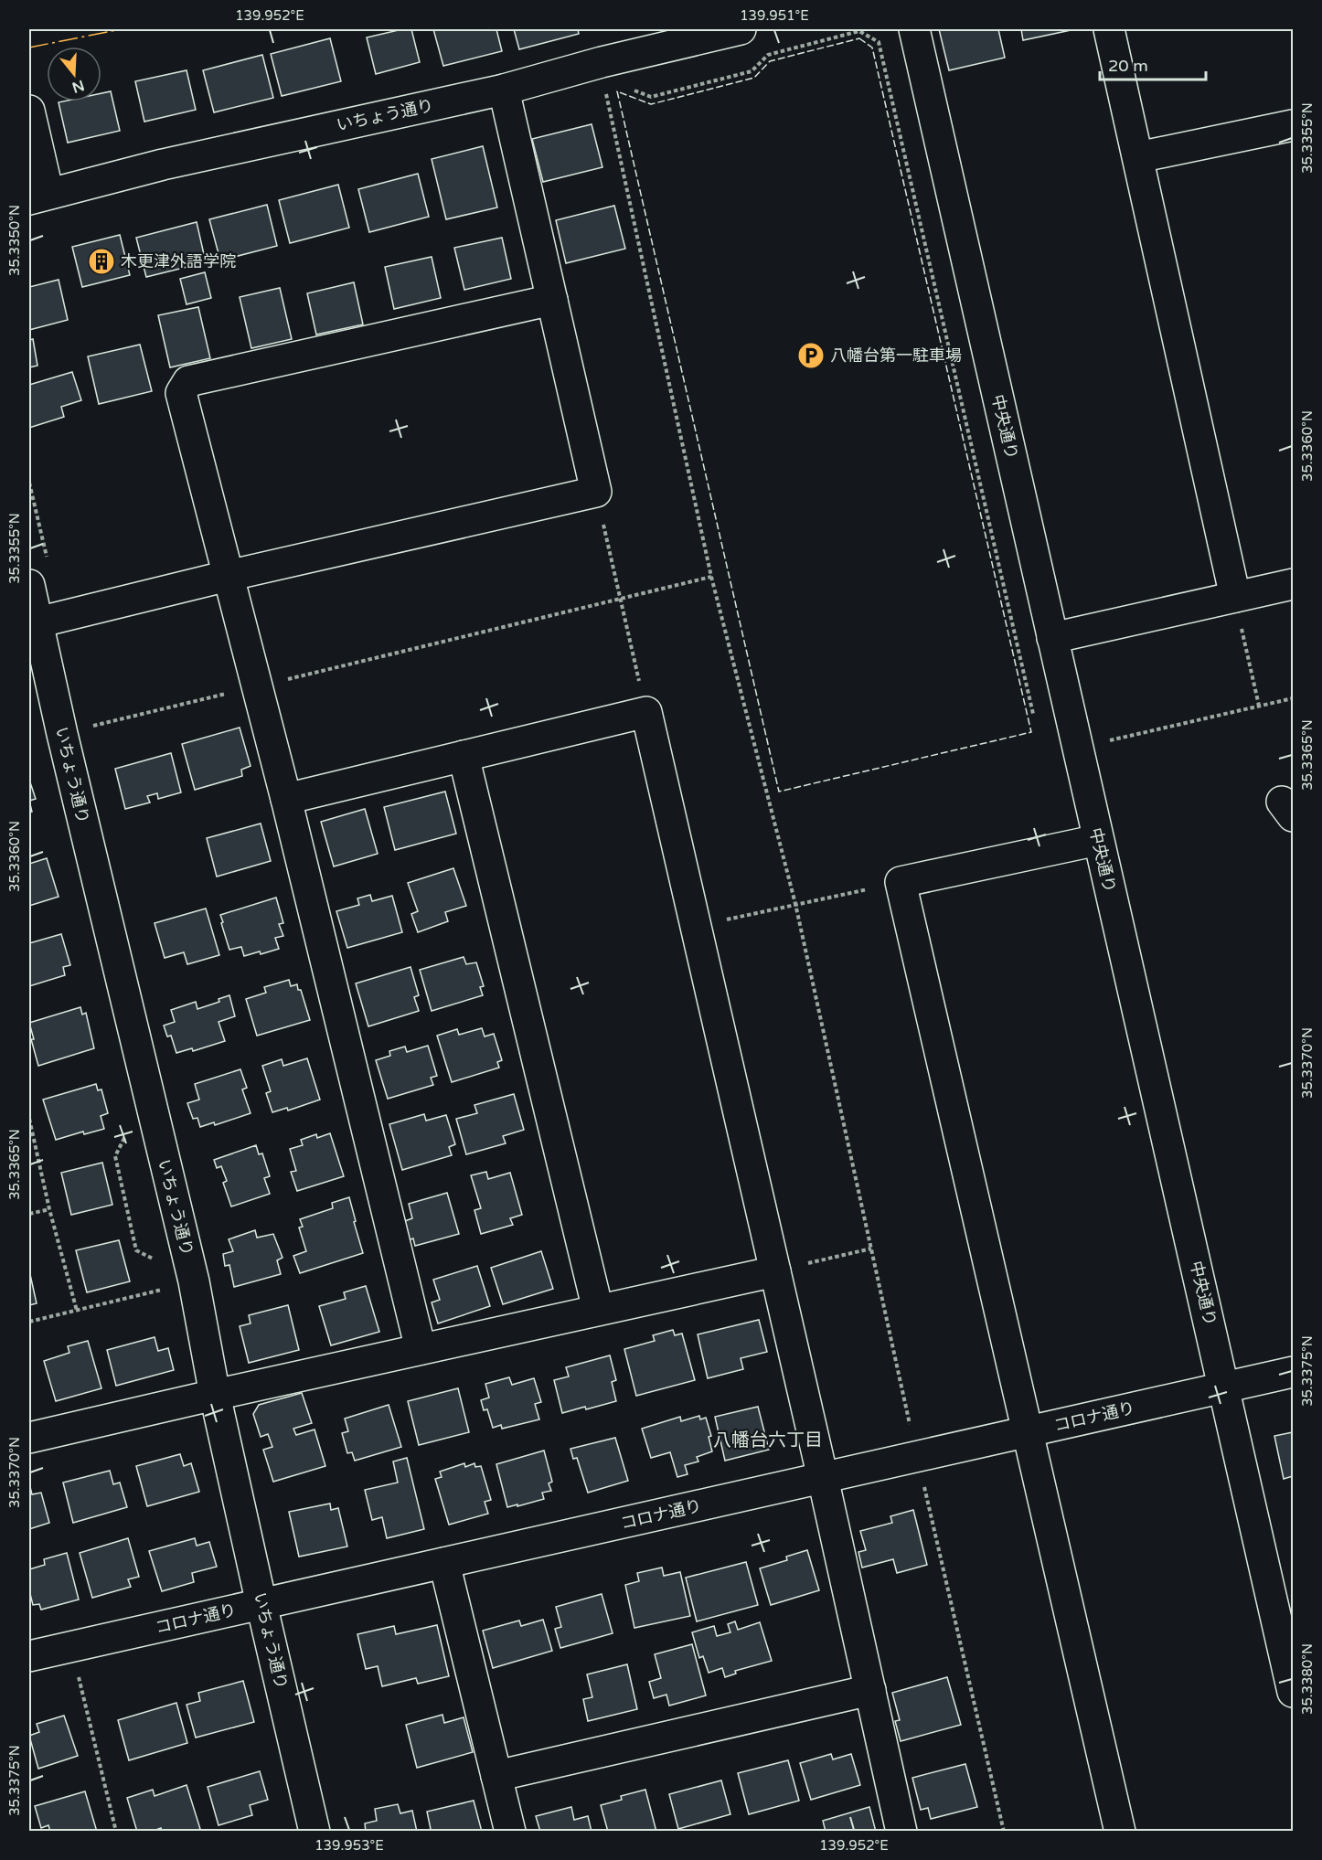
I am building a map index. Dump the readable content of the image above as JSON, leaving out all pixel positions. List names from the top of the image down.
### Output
{
  "streets": {
    "street": ["いちょう通り", "中央通り", "コロナ通り"]
  },
  "crossings": [
    ["いちょう通り", "コロナ通り"],
    ["中央通り", "コロナ通り"]
  ],
  "districts": ["八幡台六丁目"],
  "places": {
    "building": ["木更津外語学院"],
    "parking": ["八幡台第一駐車場"]
  },
  "scale_bar": "20 m",
  "north": "bottom",
  "coordinates": [
    "139.952°E",
    "139.951°E",
    "35.3355°N",
    "35.3350°N",
    "35.3360°N",
    "35.3365°N",
    "35.3370°N",
    "35.3375°N",
    "35.3380°N",
    "139.953°E"
  ]
}
